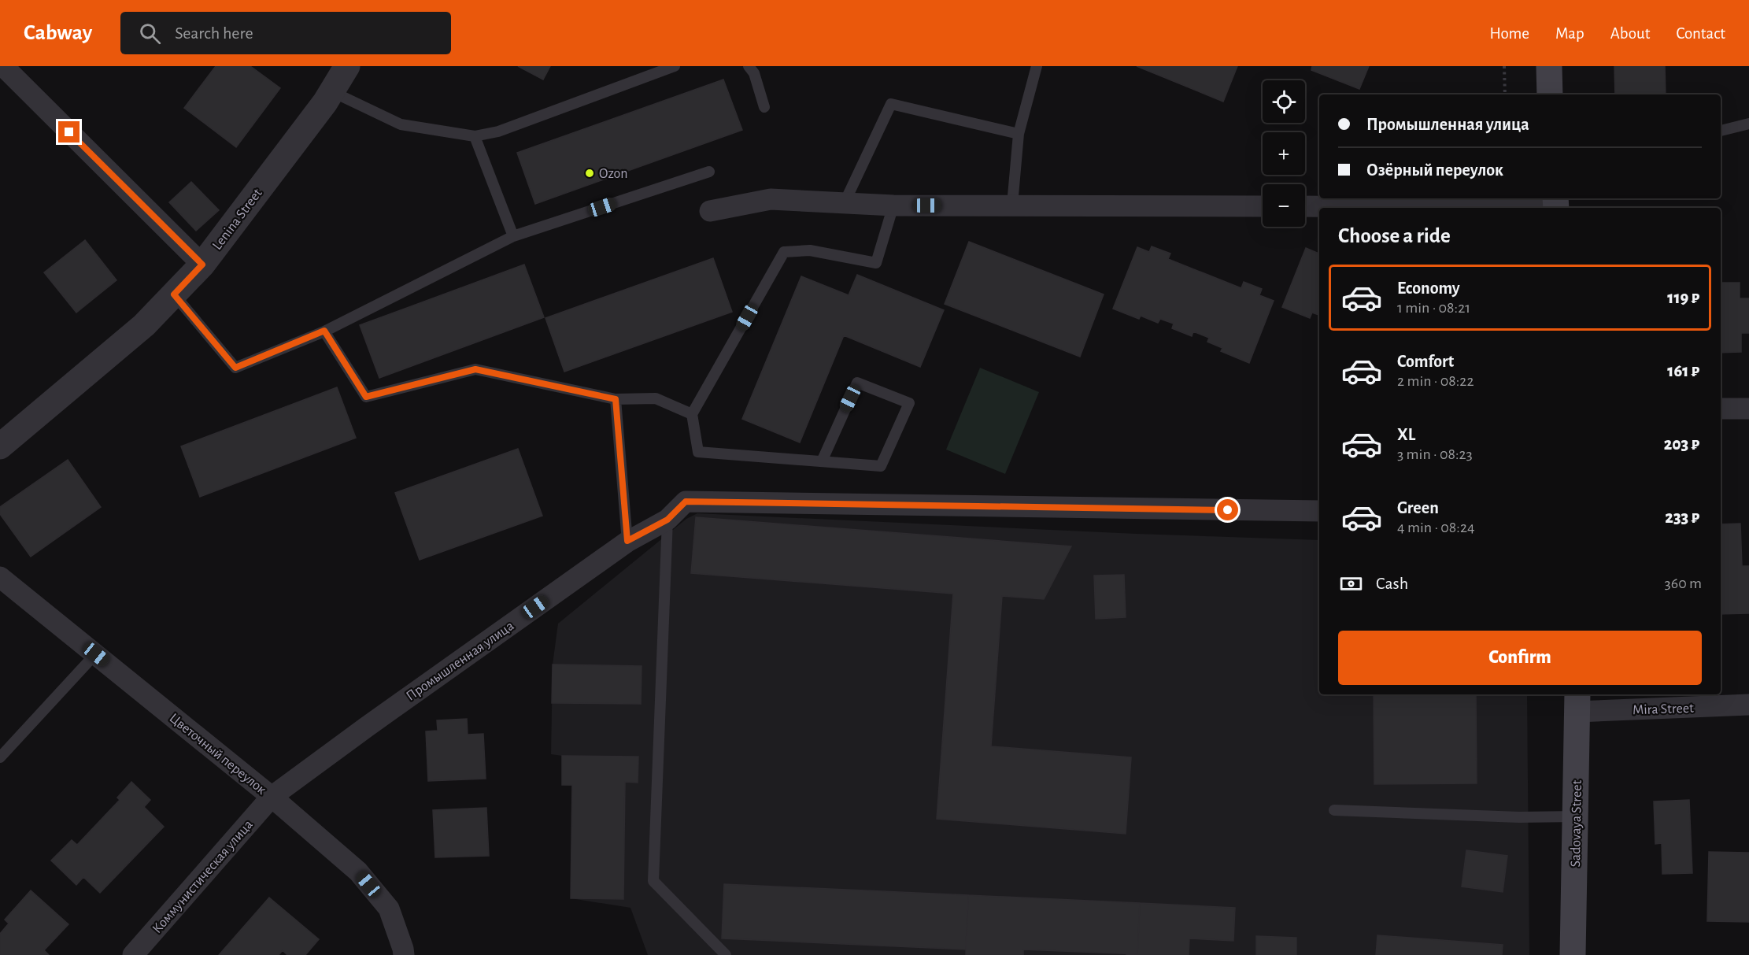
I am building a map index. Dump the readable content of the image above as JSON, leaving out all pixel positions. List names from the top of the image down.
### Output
{
  "streets": {
    "main road": ["Sadovaya Street"],
    "street": [
      "Lenina Street",
      "Промышленная улица",
      "Mira Street",
      "Цветочный переулок",
      "Коммунистическая улица"
    ]
  },
  "crossings": [
    ["Промышленная улица", "Цветочный переулок"],
    ["Промышленная улица", "Коммунистическая улица"],
    ["Mira Street", "Sadovaya Street"],
    ["Цветочный переулок", "Коммунистическая улица"]
  ],
  "places": ["Ozon"],
  "page": {
    "header": "Cabway",
    "search": "Search here",
    "nav": [
      "Home",
      "Map",
      "About",
      "Contact"
    ],
    "map_buttons": ["+", "−"],
    "banner": ["Промышленная улица", "Озёрный переулок"],
    "heading": "Choose a ride",
    "list": [
      {
        "name": "Economy",
        "note": "1 min · 08:21",
        "value": "119 ₽"
      },
      {
        "name": "Comfort",
        "note": "2 min · 08:22",
        "value": "161 ₽"
      },
      {
        "name": "XL",
        "note": "3 min · 08:23",
        "value": "203 ₽"
      },
      {
        "name": "Green",
        "note": "4 min · 08:24",
        "value": "233 ₽"
      }
    ],
    "pay": ["Cash", "360 m"],
    "buttons": "Confirm"
  }
}
